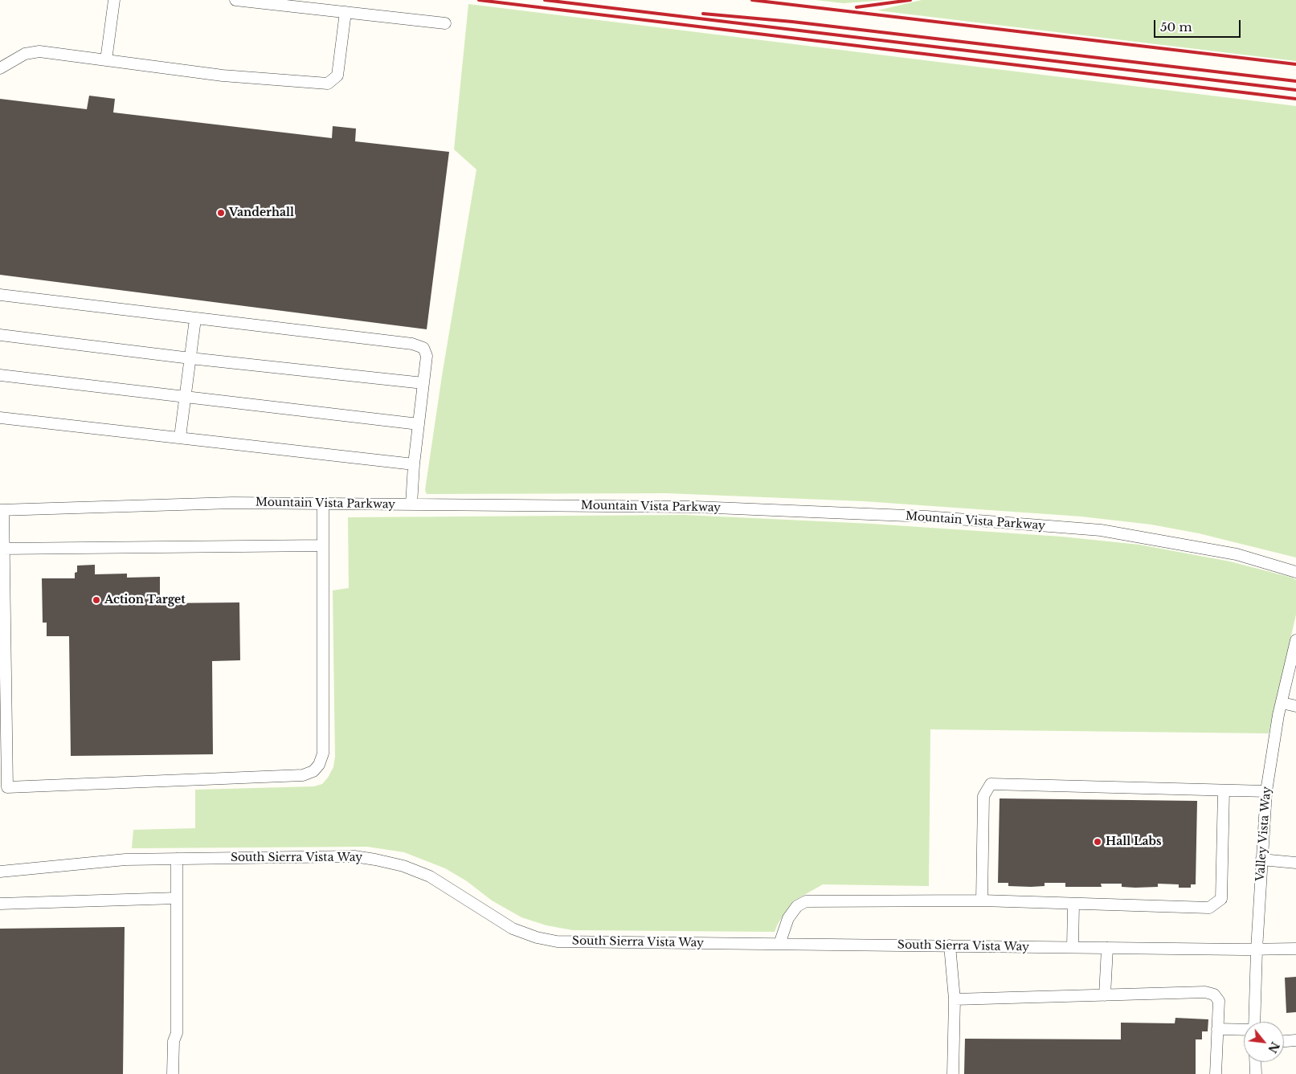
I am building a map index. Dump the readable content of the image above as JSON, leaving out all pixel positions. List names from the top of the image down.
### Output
{
  "streets": {
    "street": ["Mountain Vista Parkway", "Valley Vista Way", "South Sierra Vista Way"]
  },
  "crossings": [
    ["Valley Vista Way", "South Sierra Vista Way"]
  ],
  "places": ["Vanderhall", "Action Target", "Hall Labs"],
  "scale_bar": "50 m",
  "north": "bottom right"
}
